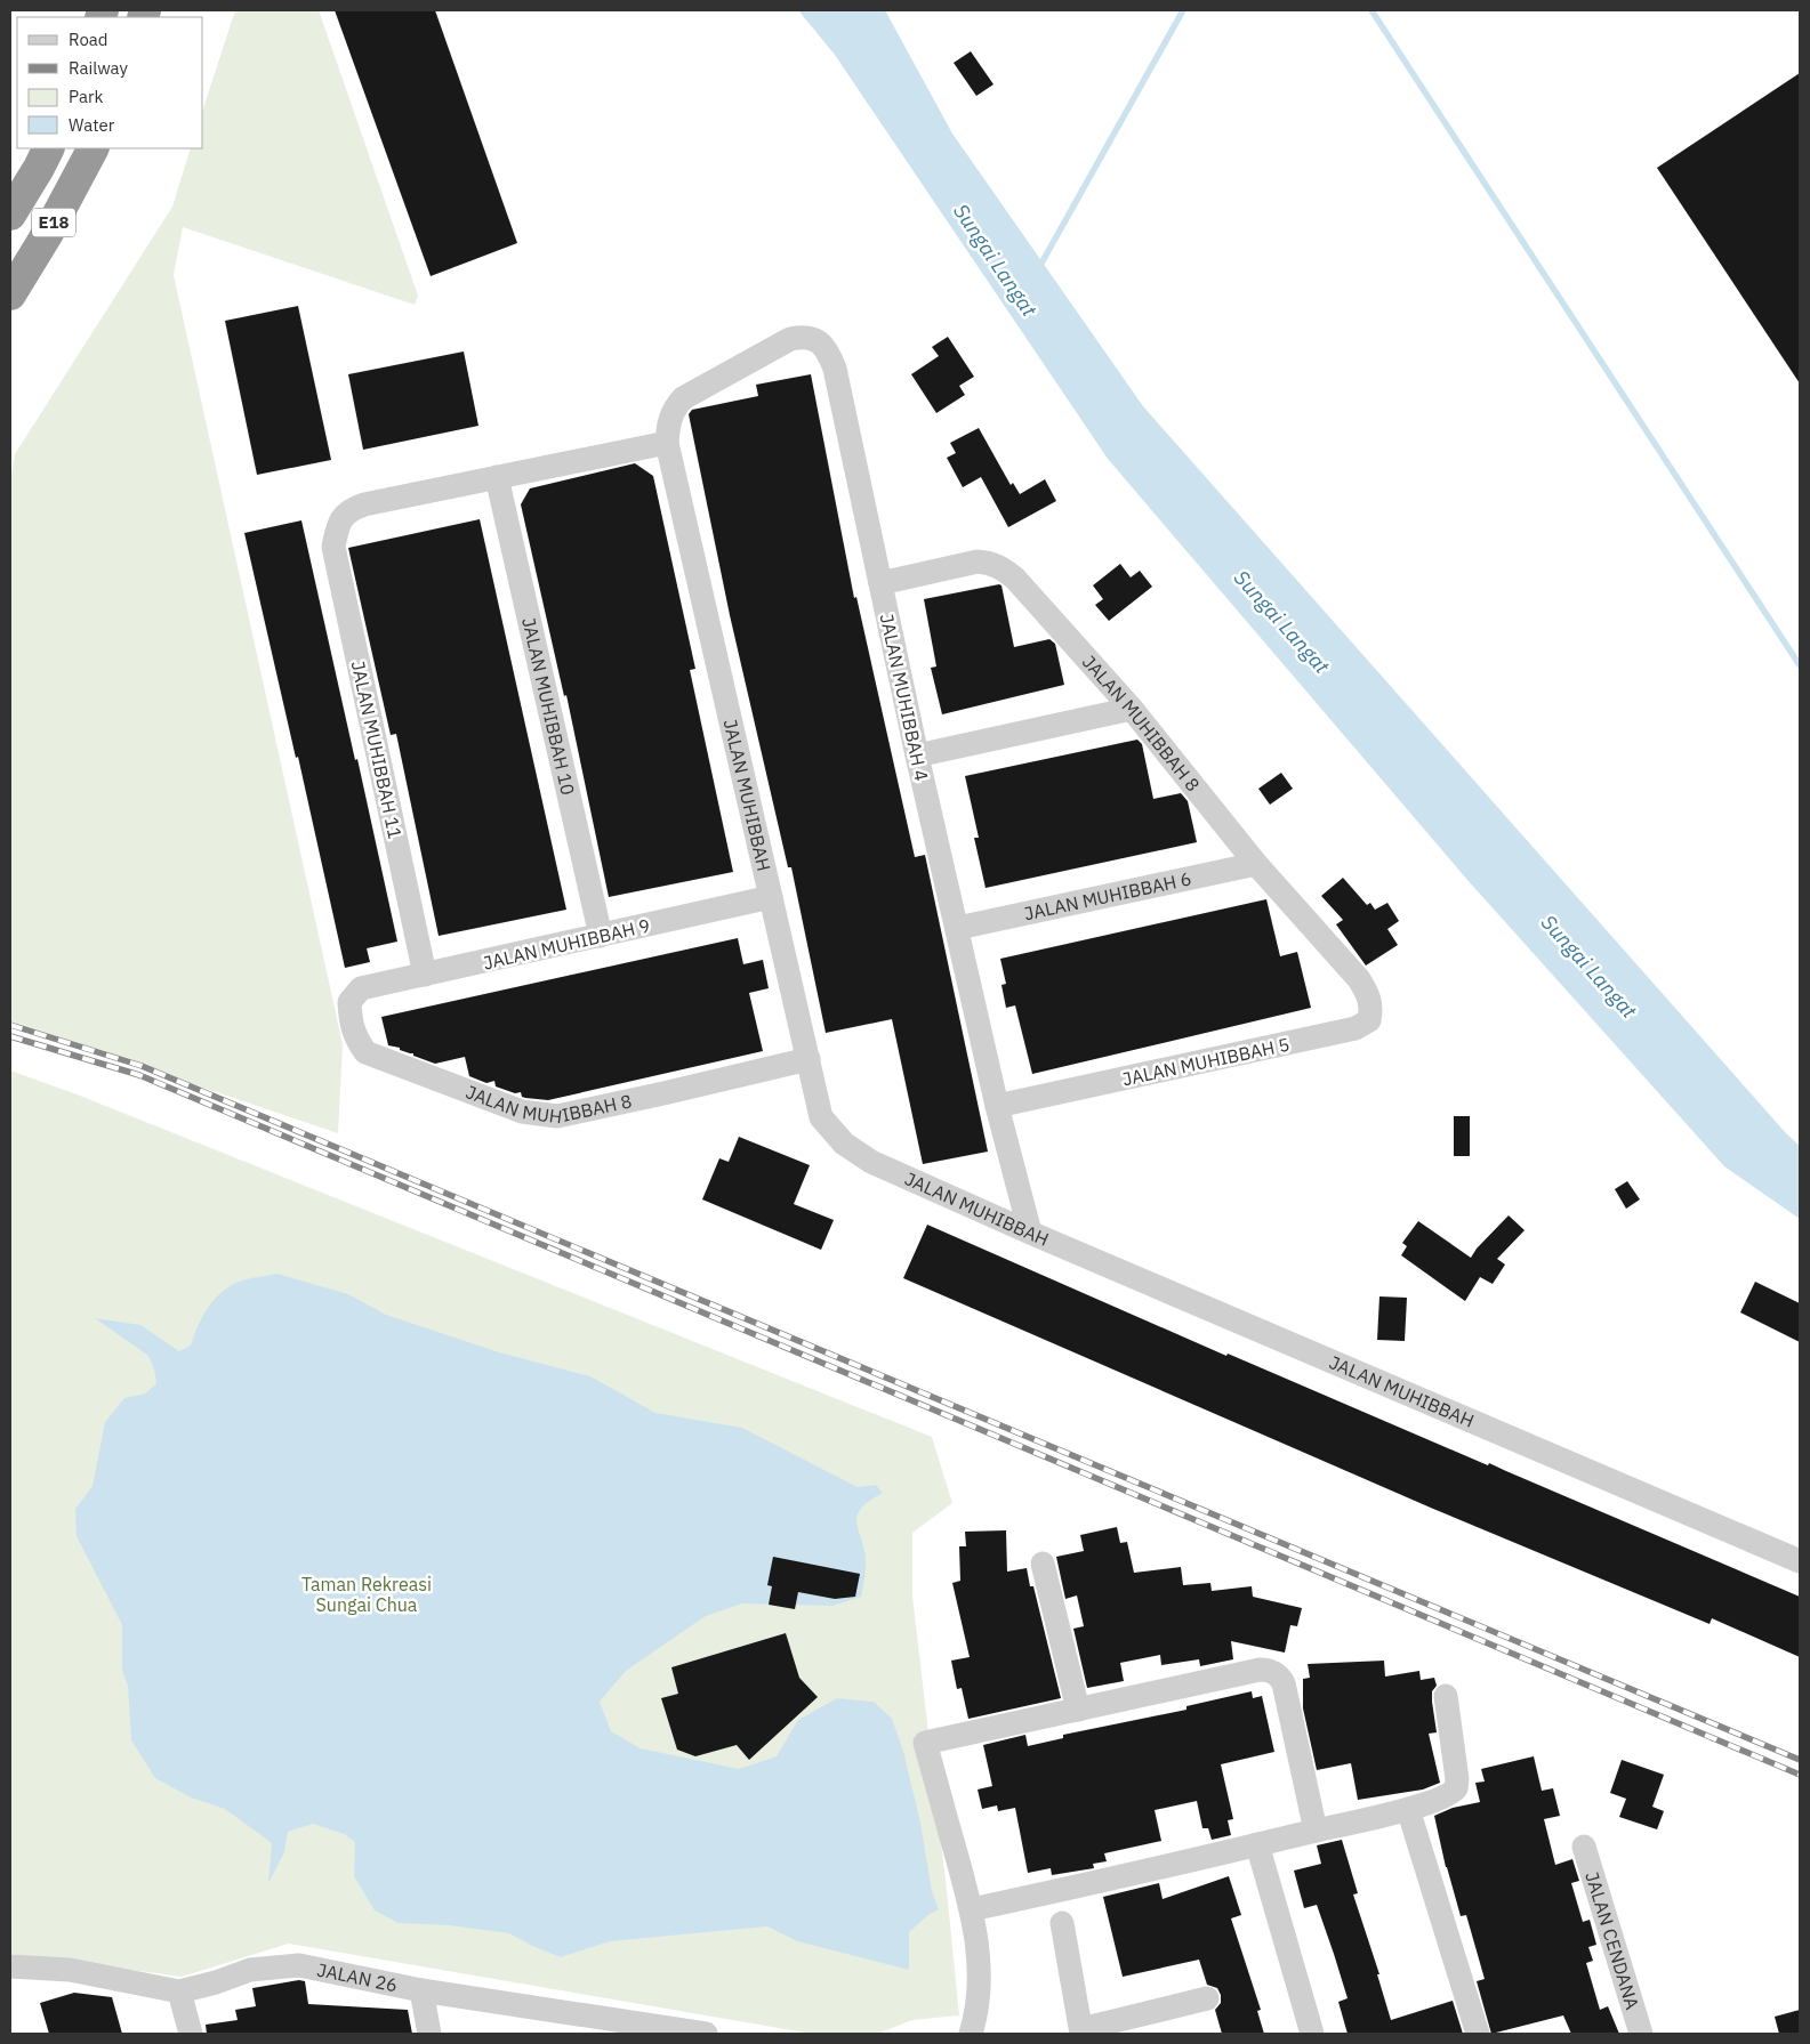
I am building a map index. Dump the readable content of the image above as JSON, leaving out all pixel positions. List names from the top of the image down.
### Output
{
  "streets": {
    "highway": ["E18"],
    "street": [
      "JALAN MUHIBBAH 4",
      "JALAN MUHIBBAH 10",
      "JALAN MUHIBBAH 8",
      "JALAN MUHIBBAH 11",
      "JALAN MUHIBBAH",
      "JALAN MUHIBBAH 6",
      "JALAN MUHIBBAH 9",
      "JALAN MUHIBBAH 5",
      "JALAN CENDANA",
      "JALAN 26"
    ]
  },
  "crossings": [
    ["JALAN MUHIBBAH 4", "JALAN MUHIBBAH 8"],
    ["JALAN MUHIBBAH 4", "JALAN MUHIBBAH"],
    ["JALAN MUHIBBAH 4", "JALAN MUHIBBAH 6"],
    ["JALAN MUHIBBAH 4", "JALAN MUHIBBAH 5"],
    ["JALAN MUHIBBAH 10", "JALAN MUHIBBAH 11"],
    ["JALAN MUHIBBAH 10", "JALAN MUHIBBAH 9"],
    ["JALAN MUHIBBAH 8", "JALAN MUHIBBAH"],
    ["JALAN MUHIBBAH 8", "JALAN MUHIBBAH 6"],
    ["JALAN MUHIBBAH 8", "JALAN MUHIBBAH 9"],
    ["JALAN MUHIBBAH 8", "JALAN MUHIBBAH 5"],
    ["JALAN MUHIBBAH 11", "JALAN MUHIBBAH 9"],
    ["JALAN MUHIBBAH", "JALAN MUHIBBAH 9"]
  ],
  "water": ["Sungai Langat"],
  "parks": ["Taman Rekreasi Sungai Chua"],
  "legend": [
    "Road",
    "Railway",
    "Park",
    "Water"
  ]
}
